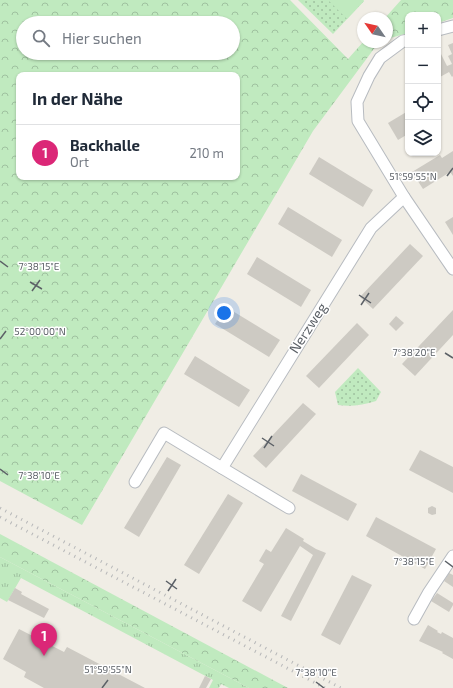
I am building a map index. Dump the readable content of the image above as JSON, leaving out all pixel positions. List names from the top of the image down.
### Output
{
  "streets": {
    "street": ["Nerzweg"]
  },
  "north": "top left",
  "page": {
    "map_buttons": ["+", "−"],
    "search": "Hier suchen",
    "heading": "In der Nähe",
    "list": [
      {
        "mark": "1",
        "name": "Backhalle",
        "note": "Ort",
        "value": "210 m"
      }
    ],
    "pins": "1"
  },
  "coordinates": [
    "51°59'55\"N",
    "7°38'15\"E",
    "52°00'00\"N",
    "7°38'20\"E",
    "7°38'10\"E"
  ]
}
